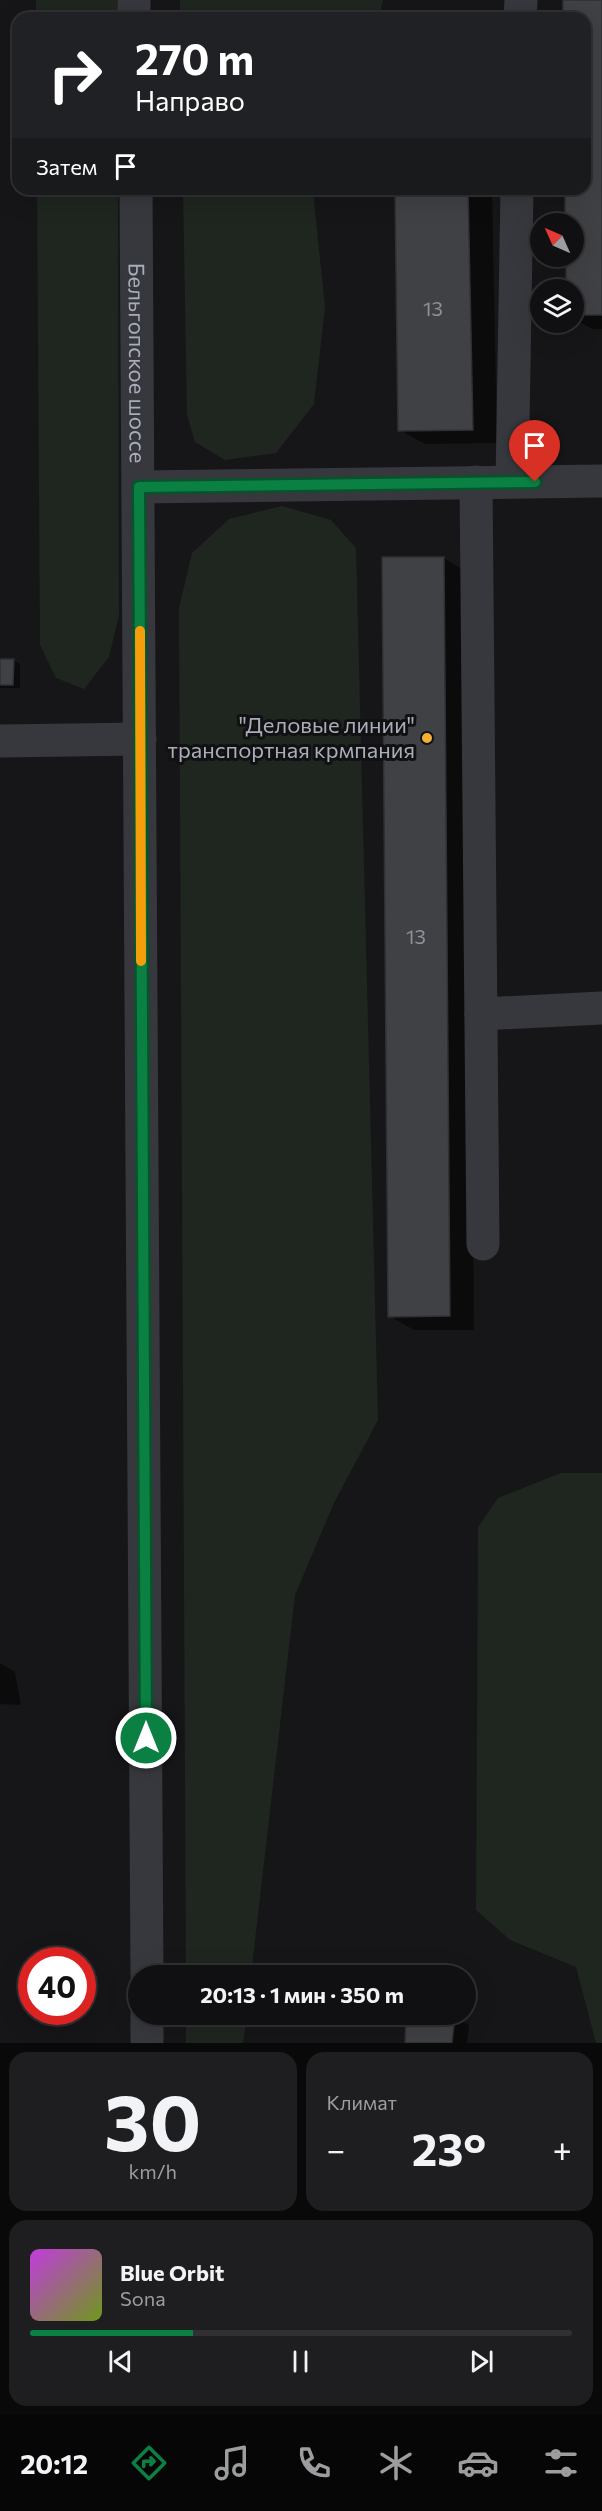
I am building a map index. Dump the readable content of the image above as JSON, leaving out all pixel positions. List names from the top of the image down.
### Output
{
  "streets": {
    "street": ["Бельгопское шоссе"]
  },
  "places": ["\"Деловые линии\" транспортная крмпания"],
  "house_numbers": ["13", "13"],
  "north": "top left",
  "page": {
    "turn": ["270 m", "Направо"],
    "then": "Затем",
    "limit": "40",
    "trip": "20:13 · 1 мин · 350 m",
    "tile": [
      ["30", "km/h"],
      "Климат"
    ],
    "heat": ["−", "23°", "+"],
    "song": ["Blue Orbit", "Sona"],
    "tabs": "20:12"
  }
}
